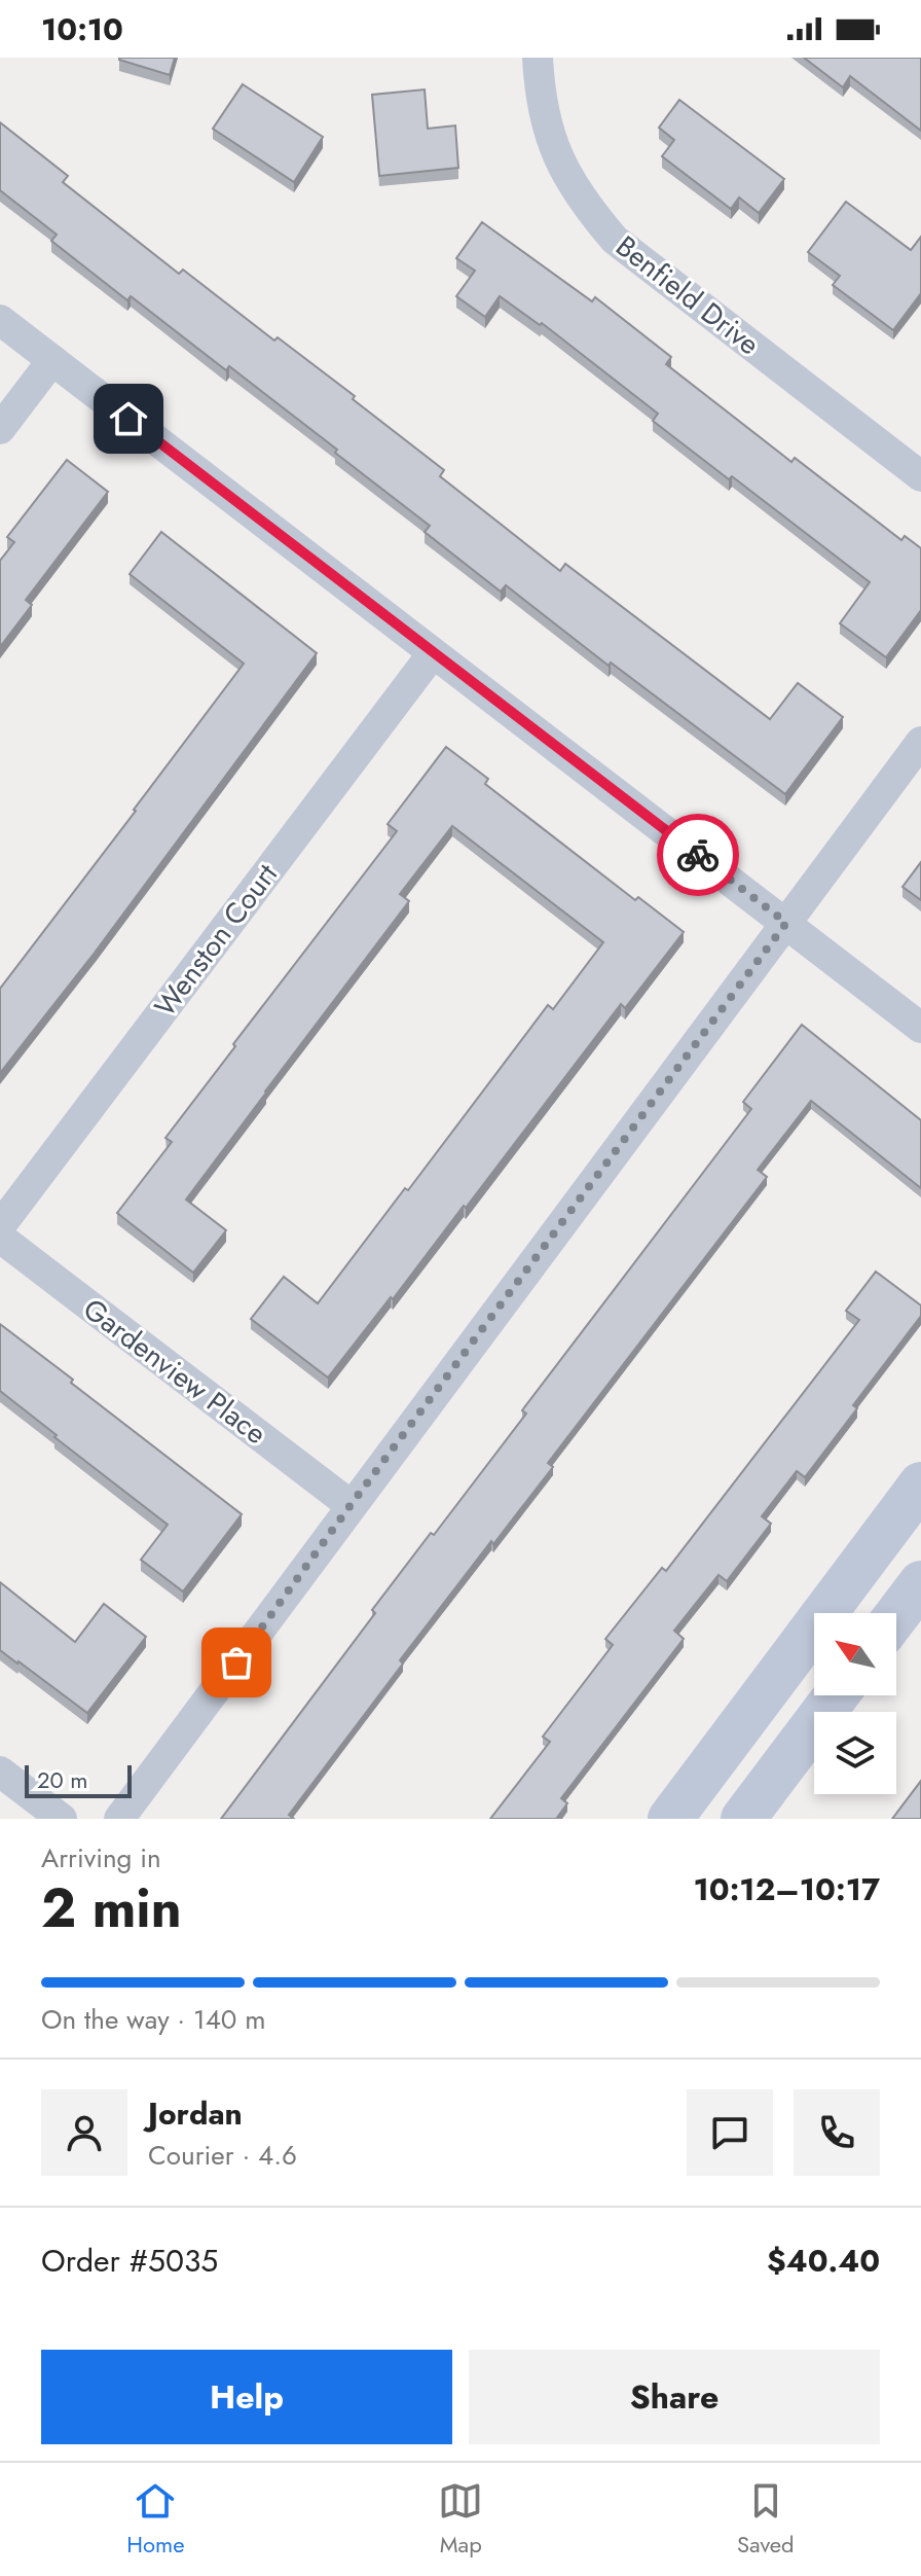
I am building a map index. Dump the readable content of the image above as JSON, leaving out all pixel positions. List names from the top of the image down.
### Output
{
  "streets": {
    "street": ["Benfield Drive", "Wenston Court", "Gardenview Place"]
  },
  "scale_bar": "20 m",
  "north": "top left",
  "page": {
    "status": "10:10",
    "scale": "20 m",
    "heading": ["2 min", "Arriving in", "10:12–10:17"],
    "panel": [
      "Jordan",
      "Courier · 4.6",
      "Order #5035",
      "$40.40"
    ],
    "bar": "On the way · 140 m",
    "buttons": ["Help", "Share"],
    "tabs": ["Home", "Map", "Saved"]
  }
}
